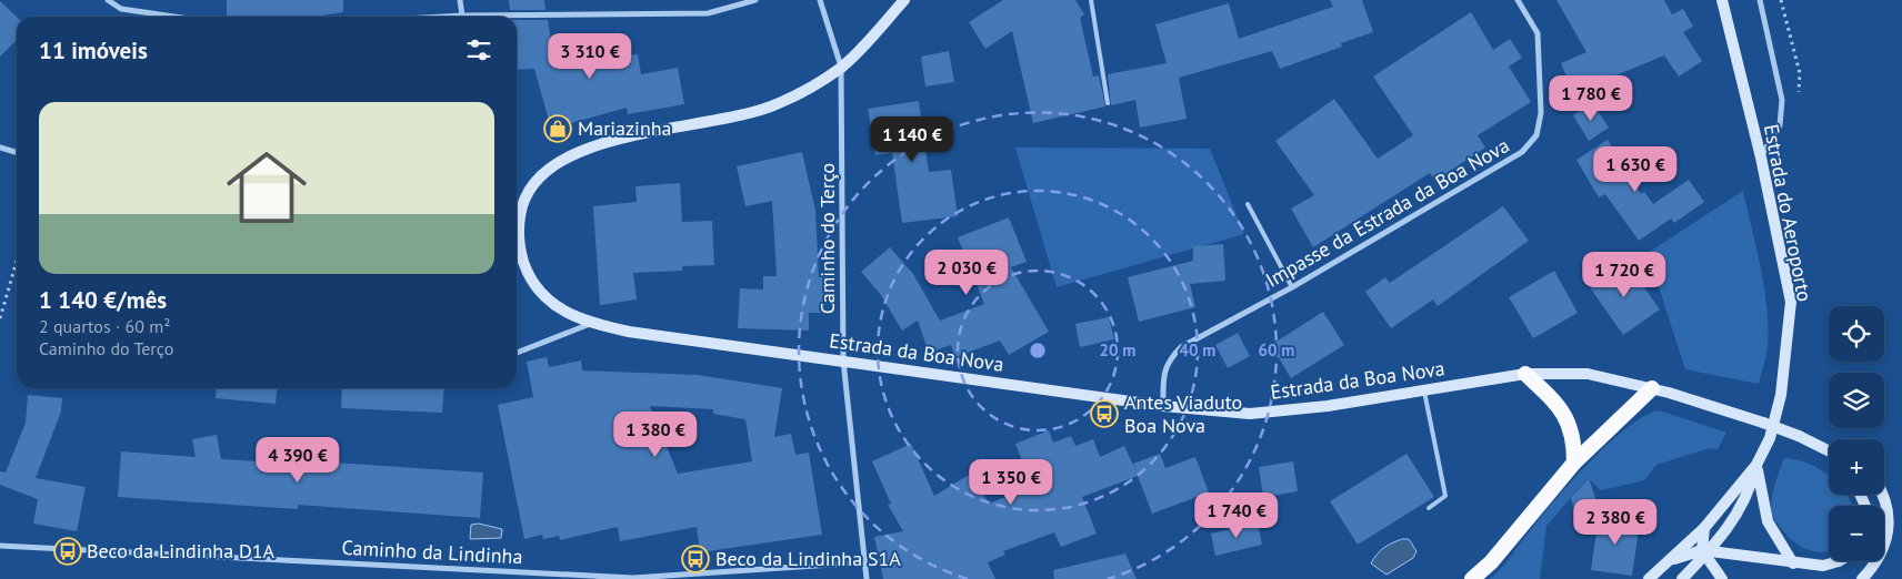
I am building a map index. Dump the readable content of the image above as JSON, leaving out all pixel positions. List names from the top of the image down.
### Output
{
  "streets": {
    "main road": ["Estrada do Aeroporto", "Estrada da Boa Nova"],
    "street": ["Impasse da Estrada da Boa Nova", "Caminho do Terço", "Caminho da Lindinha"]
  },
  "crossings": [
    ["Impasse da Estrada da Boa Nova", "Estrada da Boa Nova"],
    ["Caminho do Terço", "Estrada da Boa Nova"],
    ["Caminho do Terço", "Caminho da Lindinha"]
  ],
  "places": {
    "shop": ["Mariazinha"],
    "bus stop": ["Antes Viaduto Boa Nova", "Beco da Lindinha D1A", "Beco da Lindinha S1A"]
  },
  "page": {
    "heading": "11 imóveis",
    "price": [
      "3 310 €",
      "1 780 €",
      "1 140 €",
      "1 630 €",
      "2 030 €",
      "1 720 €",
      "1 380 €",
      "4 390 €",
      "1 350 €",
      "1 740 €",
      "2 380 €"
    ],
    "list": [
      {
        "name": "1 140 €/mês",
        "note": "2 quartos · 60 m² · Caminho do Terço"
      }
    ],
    "map_buttons": ["+", "−"]
  },
  "rings": ["20 m", "40 m", "60 m"]
}
